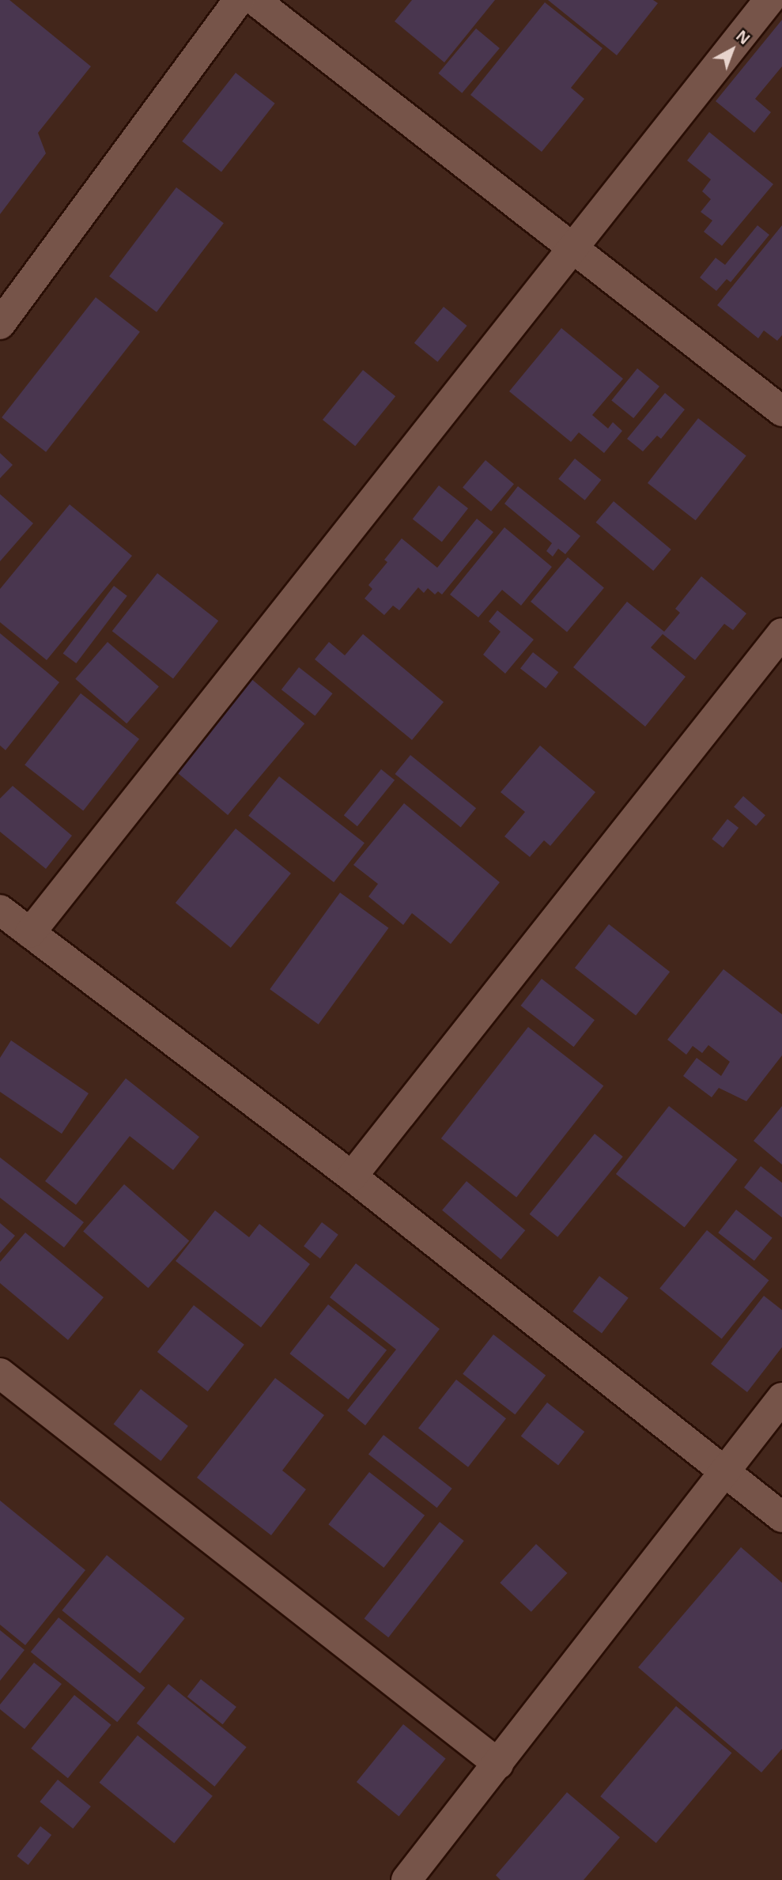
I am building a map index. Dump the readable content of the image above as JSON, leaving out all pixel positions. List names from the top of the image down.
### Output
{
  "north": "top right"
}
